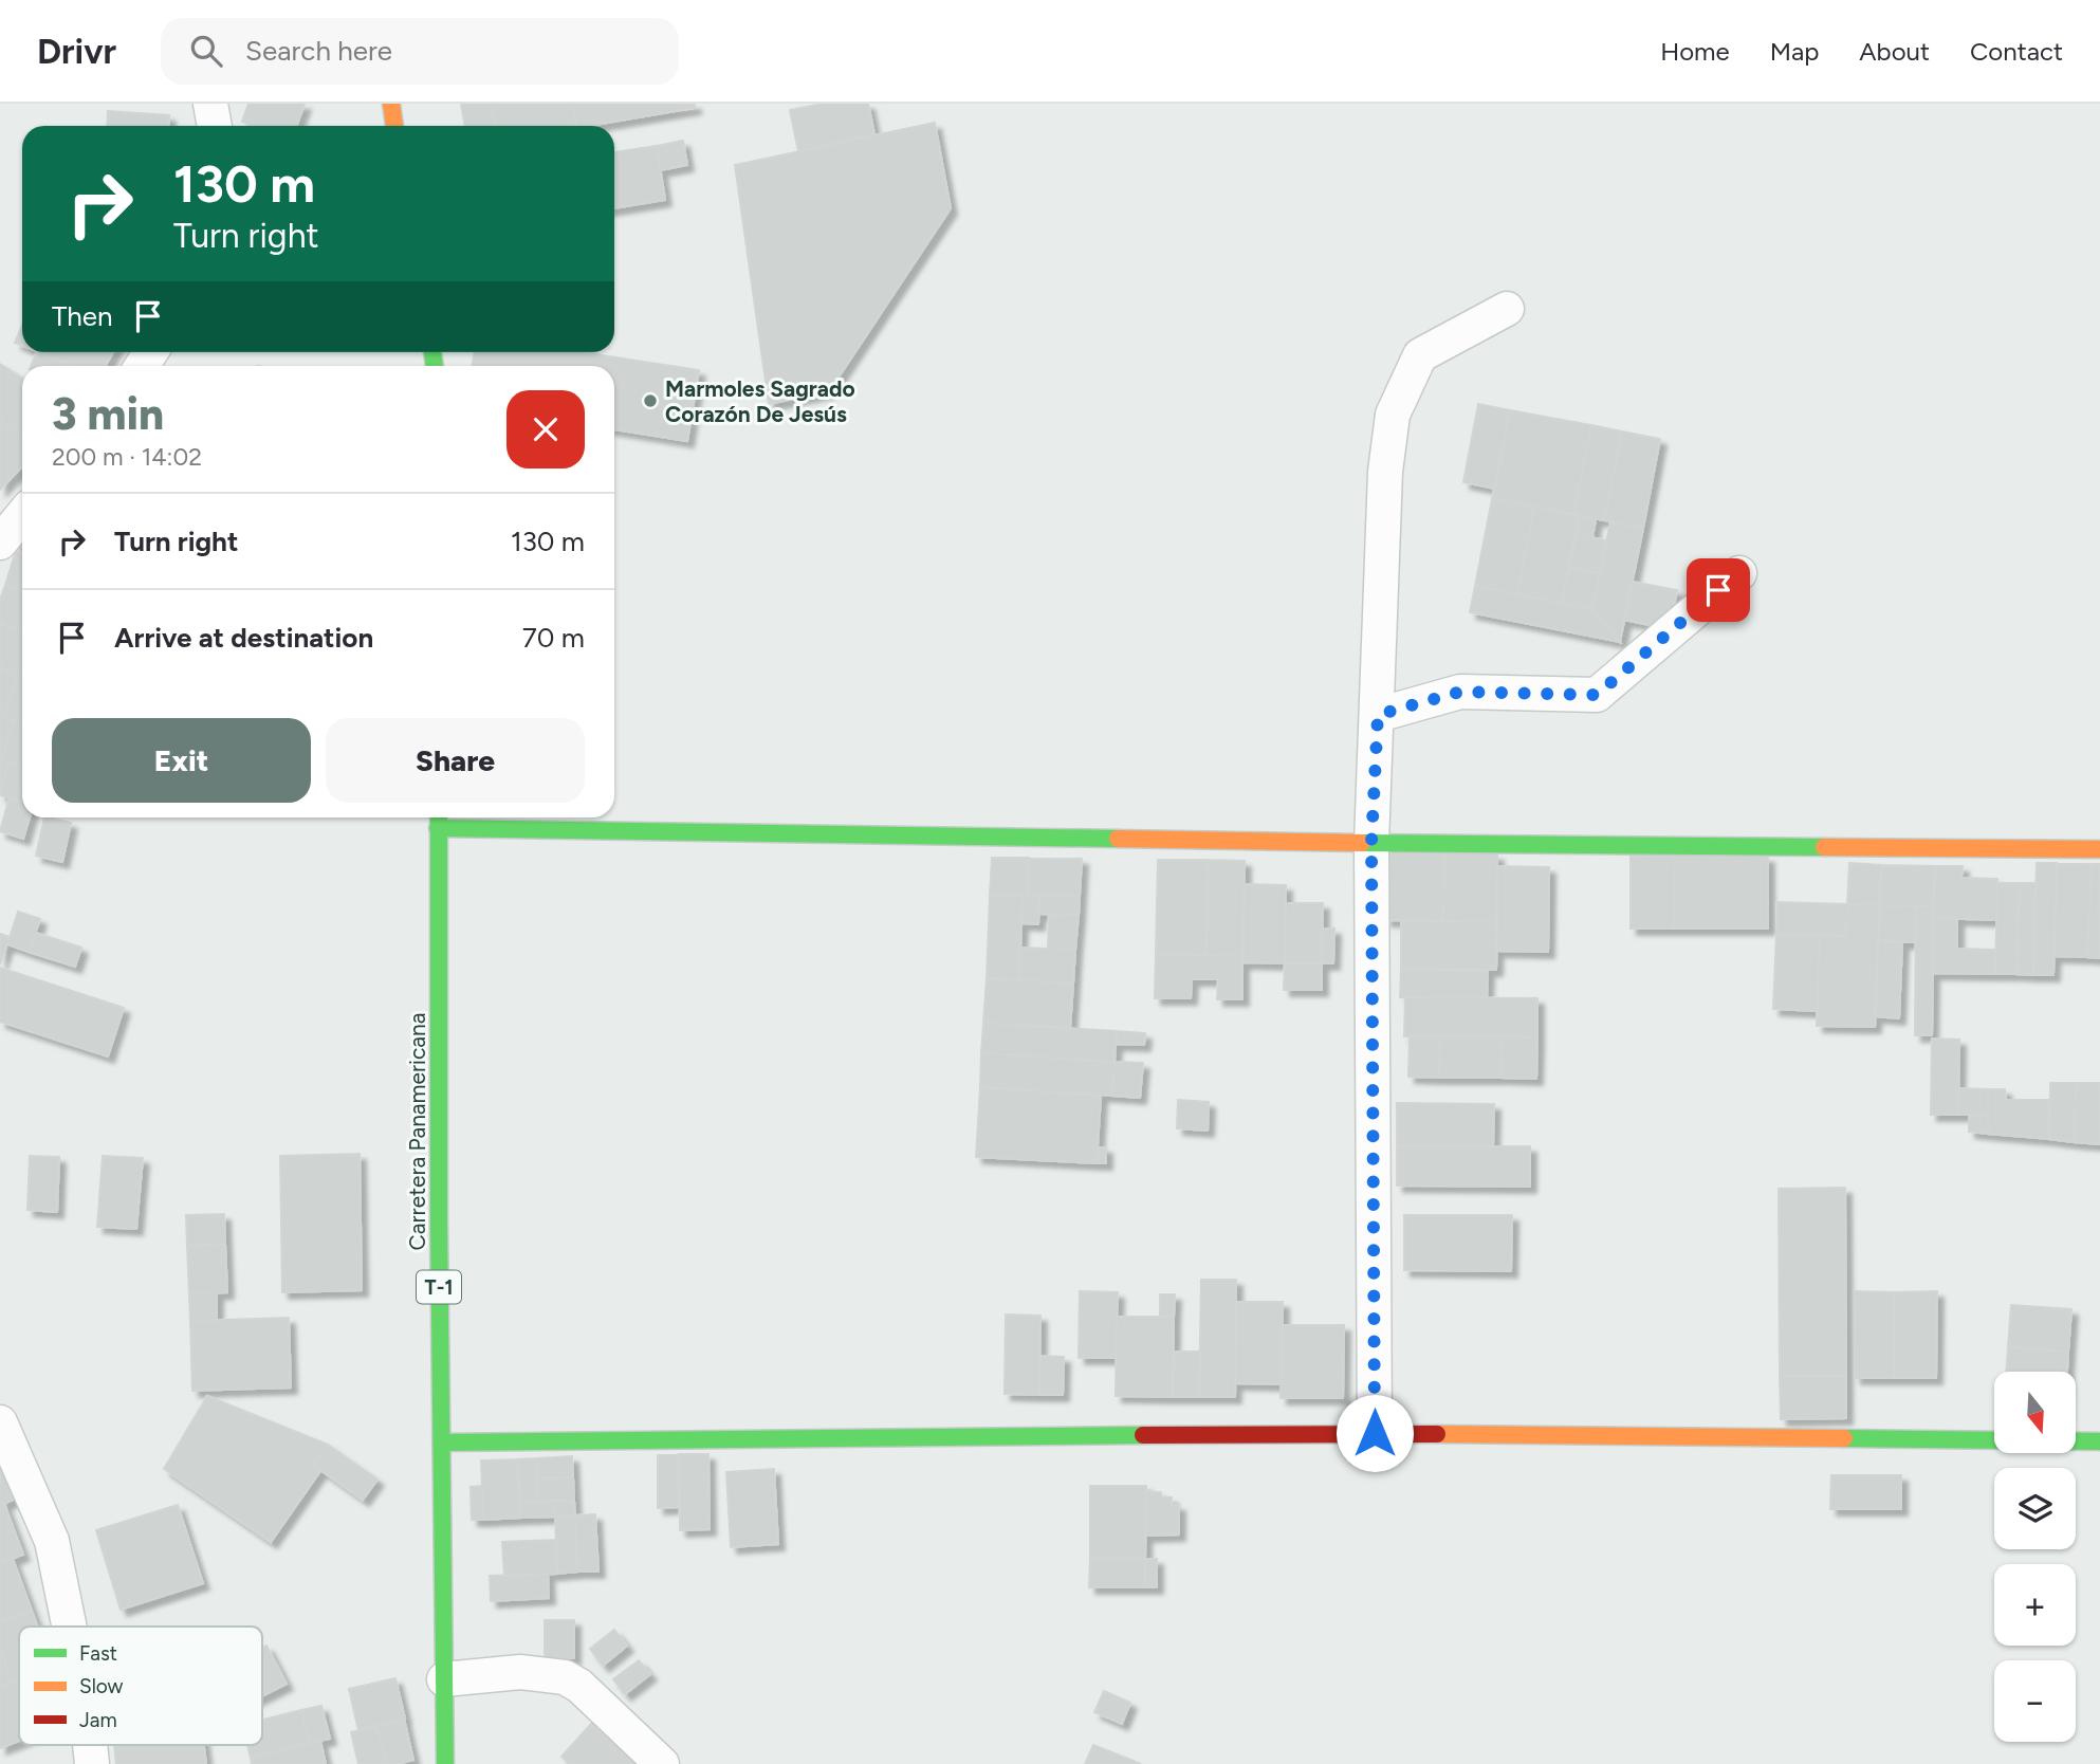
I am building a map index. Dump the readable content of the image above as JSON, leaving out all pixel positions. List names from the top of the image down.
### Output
{
  "streets": {
    "main road": ["Carretera Panamericana", "T-1"]
  },
  "places": ["Marmoles Sagrado Corazón De Jesús"],
  "legend": ["Fast", "Slow", "Jam"],
  "north": "bottom",
  "page": {
    "header": "Drivr",
    "search": "Search here",
    "nav": [
      "Home",
      "Map",
      "About",
      "Contact"
    ],
    "turn": ["130 m", "Turn right"],
    "then": "Then",
    "heading": ["3 min", "200 m · 14:02"],
    "list": [
      {
        "name": "Turn right",
        "value": "130 m"
      },
      {
        "name": "Arrive at destination",
        "value": "70 m"
      }
    ],
    "buttons": ["Exit", "Share"],
    "map_buttons": ["+", "−"]
  }
}
